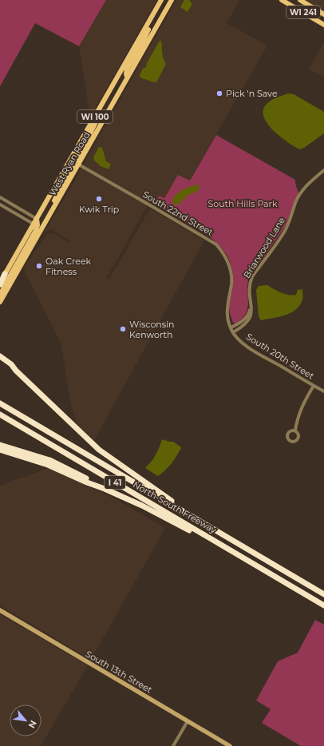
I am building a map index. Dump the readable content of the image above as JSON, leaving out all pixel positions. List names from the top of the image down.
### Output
{
  "streets": {
    "highway": ["I 41", "North-South Freeway"],
    "main road": ["WI 241", "WI 100", "West Ryan Road"],
    "street": [
      "South 22nd Street",
      "Briarwood Lane",
      "South 20th Street",
      "South 13th Street"
    ]
  },
  "crossings": [
    ["West Ryan Road", "South 22nd Street"],
    ["South 22nd Street", "Briarwood Lane"],
    ["South 22nd Street", "South 20th Street"],
    ["Briarwood Lane", "South 20th Street"]
  ],
  "parks": ["South Hills Park"],
  "places": [
    "Pick 'n Save",
    "Kwik Trip",
    "Oak Creek Fitness",
    "Wisconsin Kenworth"
  ],
  "north": "bottom right"
}
